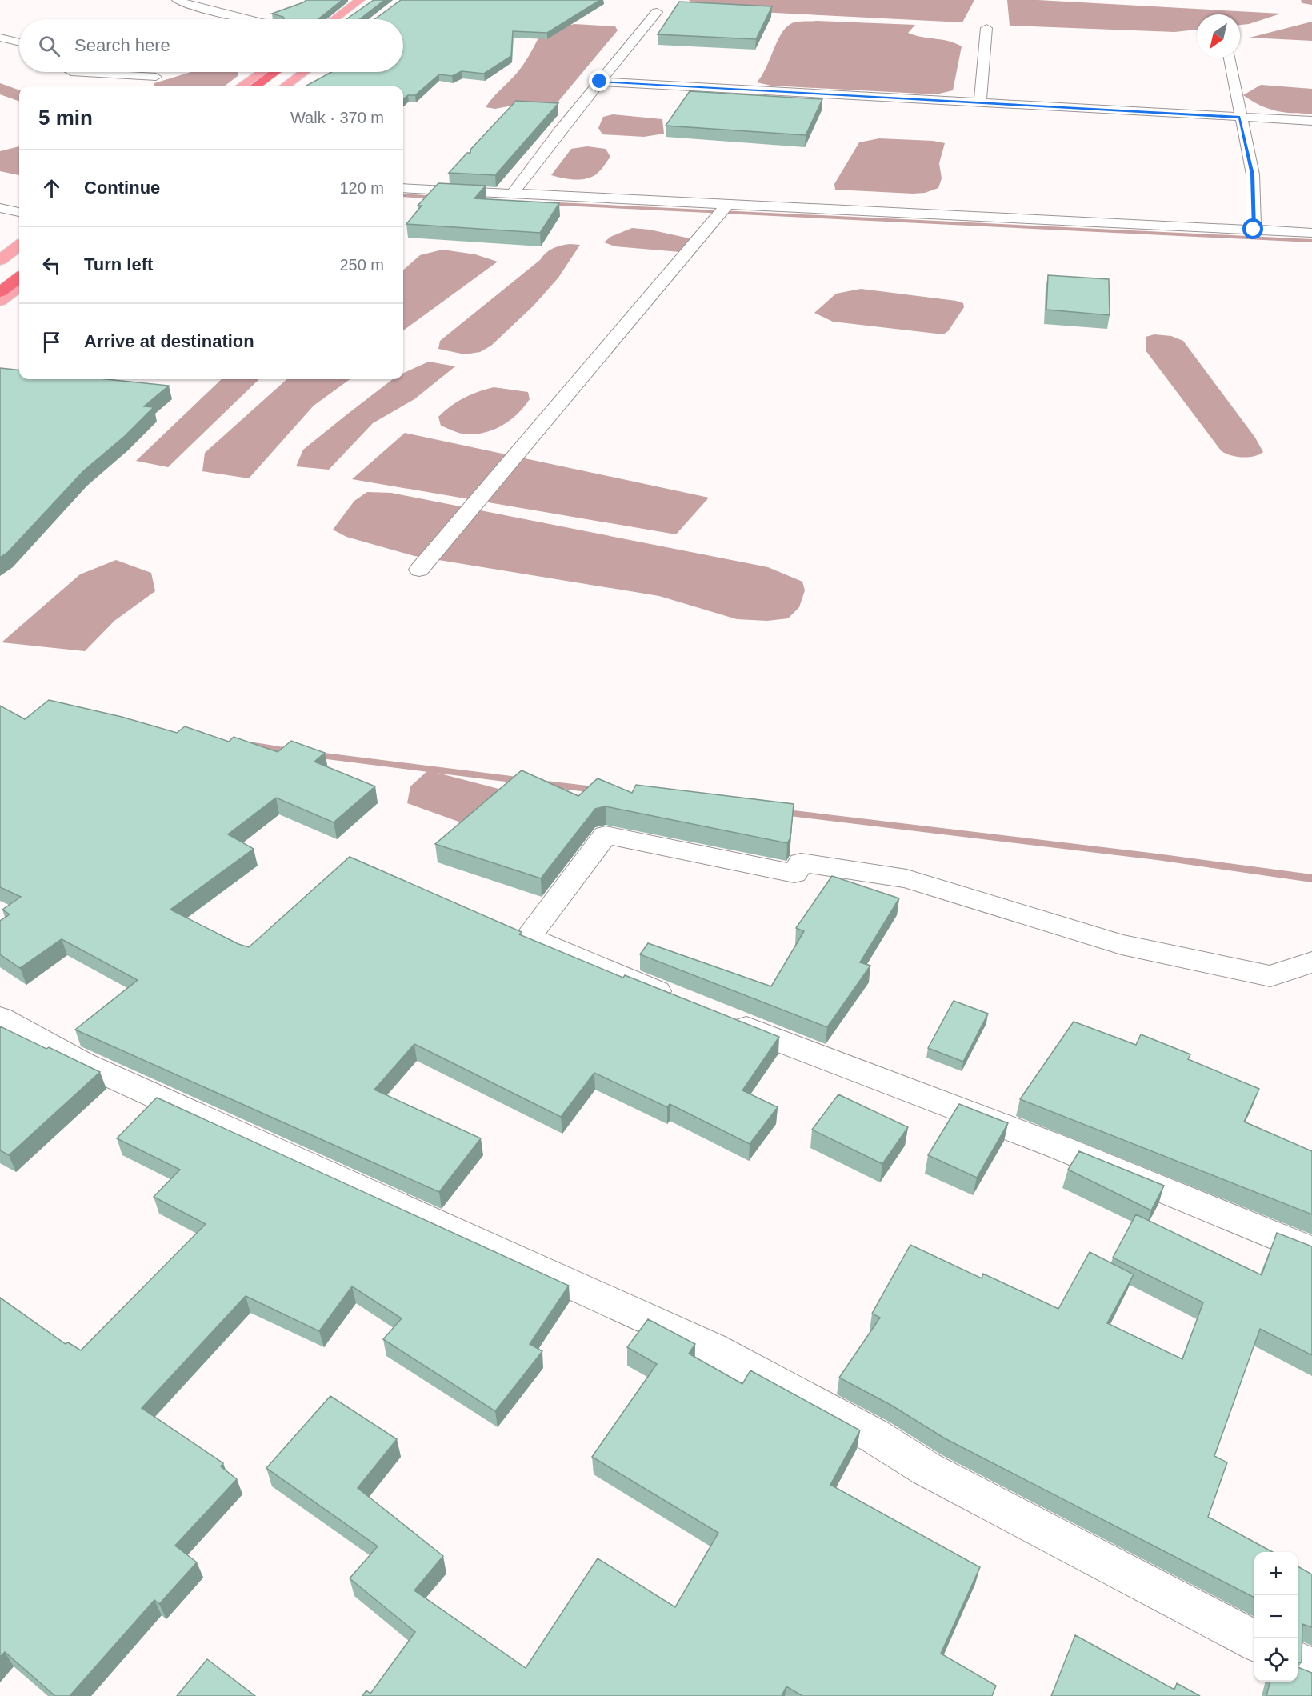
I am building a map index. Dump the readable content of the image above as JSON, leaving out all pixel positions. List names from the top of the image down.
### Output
{
  "north": "bottom left",
  "page": {
    "search": "Search here",
    "heading": ["5 min", "Walk · 370 m"],
    "list": [
      ["Continue", "120 m"],
      ["Turn left", "250 m"],
      "Arrive at destination"
    ],
    "map_buttons": ["+", "−"]
  }
}
